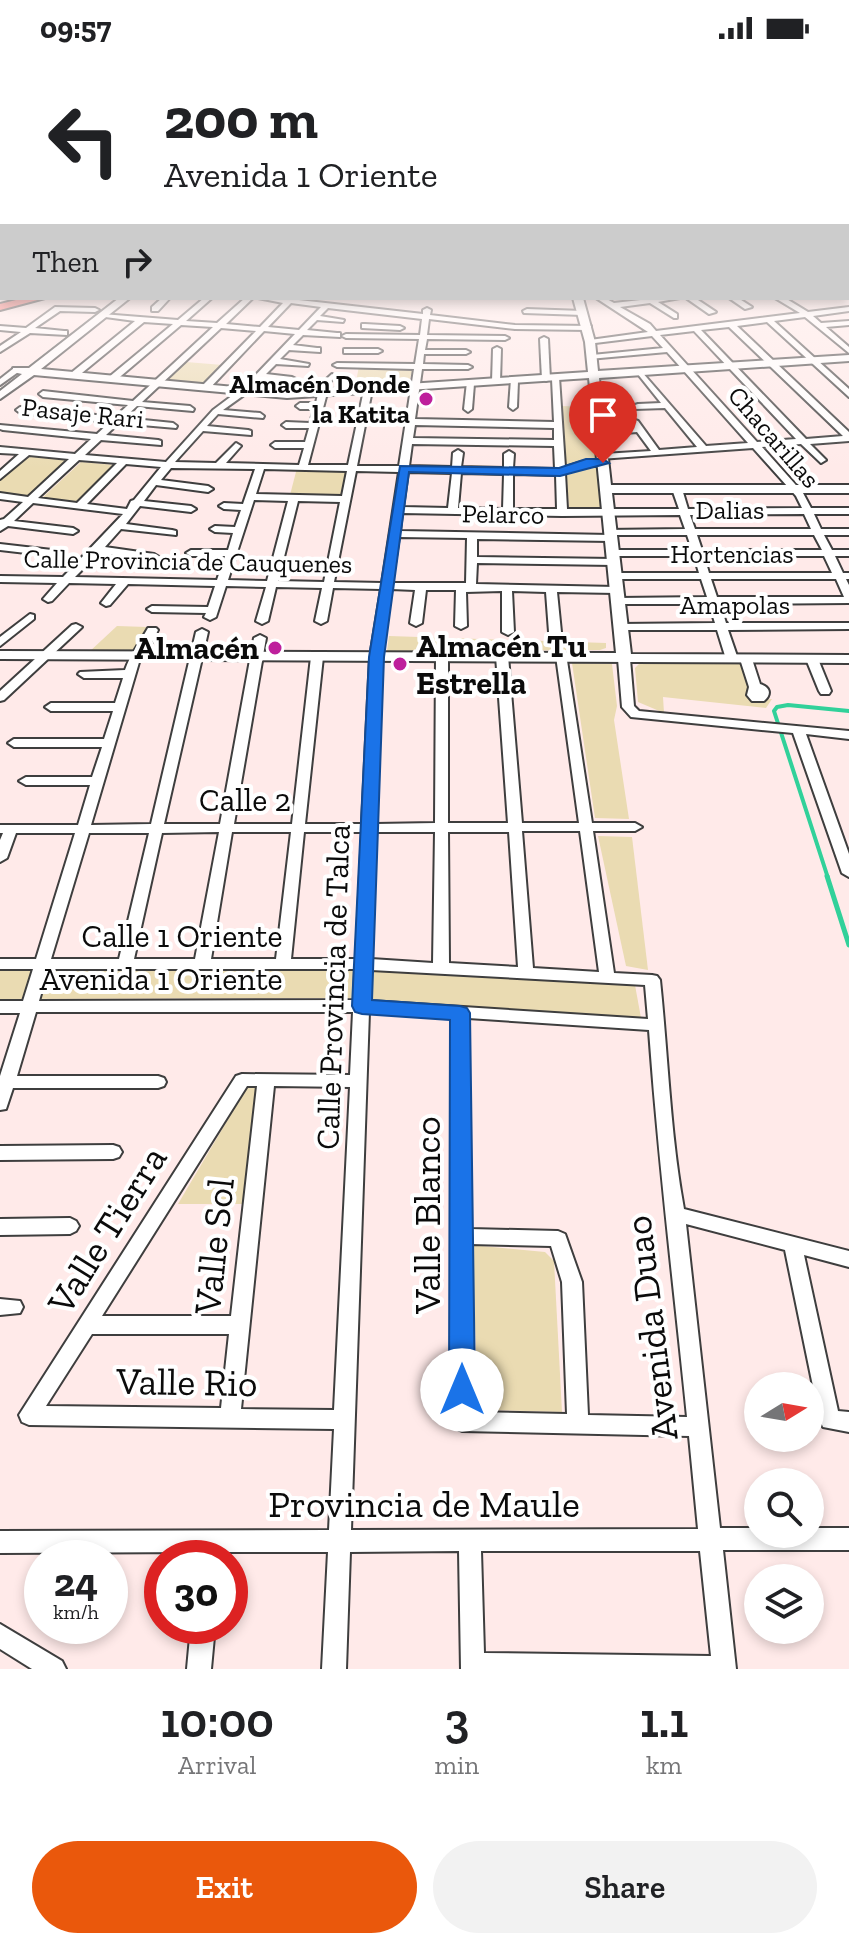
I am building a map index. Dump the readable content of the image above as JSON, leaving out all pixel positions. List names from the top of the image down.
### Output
{
  "streets": {
    "street": [
      "Pasaje Rari",
      "Chacarillas",
      "Dalias",
      "Pelarco",
      "Hortencias",
      "Calle Provincia de Cauquenes",
      "Amapolas",
      "Calle 2",
      "Calle 1 Oriente",
      "Avenida 1 Oriente",
      "Calle Provincia de Talca",
      "Valle Blanco",
      "Valle Tierra",
      "Valle Sol",
      "Avenida Duao",
      "Valle Rio",
      "Provincia de Maule"
    ]
  },
  "crossings": [
    ["Chacarillas", "Dalias"],
    ["Chacarillas", "Hortencias"],
    ["Dalias", "Pelarco"],
    ["Pelarco", "Calle Provincia de Talca"],
    ["Hortencias", "Calle Provincia de Cauquenes"],
    ["Calle Provincia de Cauquenes", "Calle Provincia de Talca"],
    ["Calle 2", "Calle Provincia de Talca"],
    ["Calle 1 Oriente", "Calle Provincia de Talca"],
    ["Calle 1 Oriente", "Avenida Duao"],
    ["Avenida 1 Oriente", "Calle Provincia de Talca"],
    ["Avenida 1 Oriente", "Valle Blanco"],
    ["Avenida 1 Oriente", "Avenida Duao"],
    ["Calle Provincia de Talca", "Valle Rio"],
    ["Calle Provincia de Talca", "Provincia de Maule"],
    ["Valle Blanco", "Avenida Duao"],
    ["Valle Tierra", "Valle Sol"],
    ["Valle Tierra", "Valle Rio"],
    ["Valle Sol", "Valle Rio"],
    ["Avenida Duao", "Provincia de Maule"]
  ],
  "places": ["Almacén Donde la Katita", "Almacén", "Almacén Tu Estrella"],
  "north": "right",
  "page": {
    "status": "09:57",
    "turn": ["200 m", "Avenida 1 Oriente"],
    "then": "Then",
    "speed": "24 km/h",
    "limit": "30",
    "eta": [
      "10:00",
      "Arrival",
      "3",
      "min",
      "1.1",
      "km"
    ],
    "buttons": ["Exit", "Share"]
  }
}
